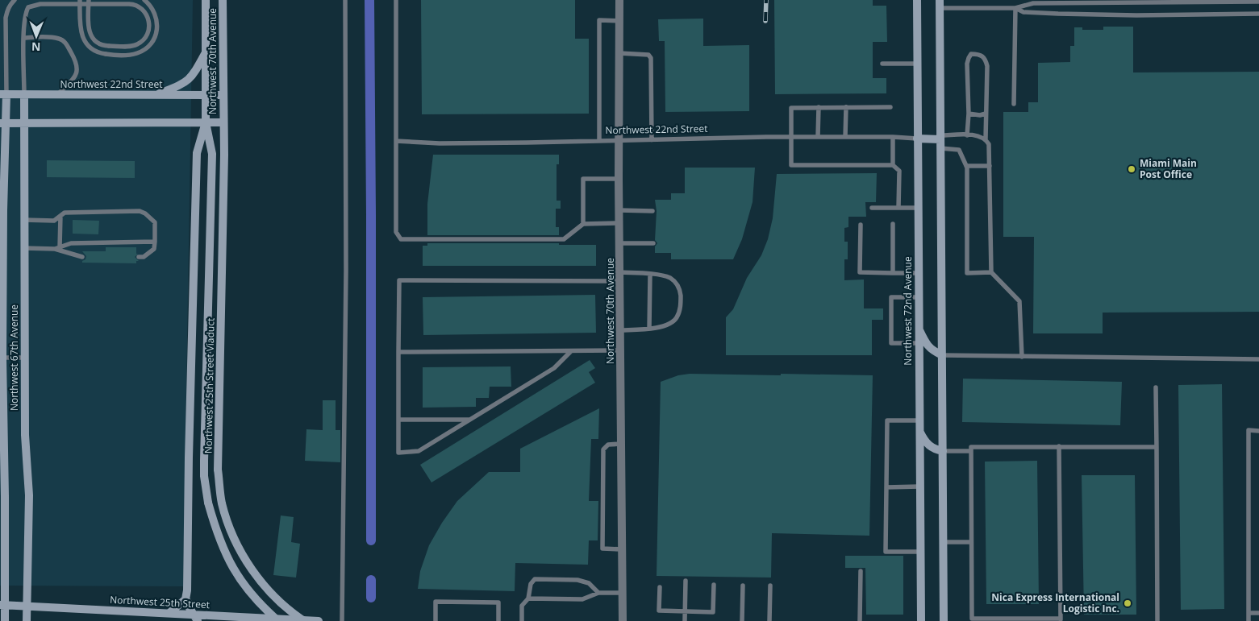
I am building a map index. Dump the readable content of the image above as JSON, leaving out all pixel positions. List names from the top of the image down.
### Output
{
  "streets": {
    "main road": [
      "Northwest 70th Avenue",
      "Northwest 22nd Street",
      "Northwest 72nd Avenue",
      "Northwest 67th Avenue",
      "Northwest 25th Street Viaduct",
      "Northwest 25th Street"
    ]
  },
  "crossings": [
    ["Northwest 70th Avenue", "Northwest 22nd Street"],
    ["Northwest 70th Avenue", "Northwest 25th Street Viaduct"],
    ["Northwest 22nd Street", "Northwest 72nd Avenue"],
    ["Northwest 22nd Street", "Northwest 67th Avenue"],
    ["Northwest 67th Avenue", "Northwest 25th Street"]
  ],
  "places": ["Miami Main Post Office", "Nica Express International Logistic Inc."],
  "north": "bottom"
}
